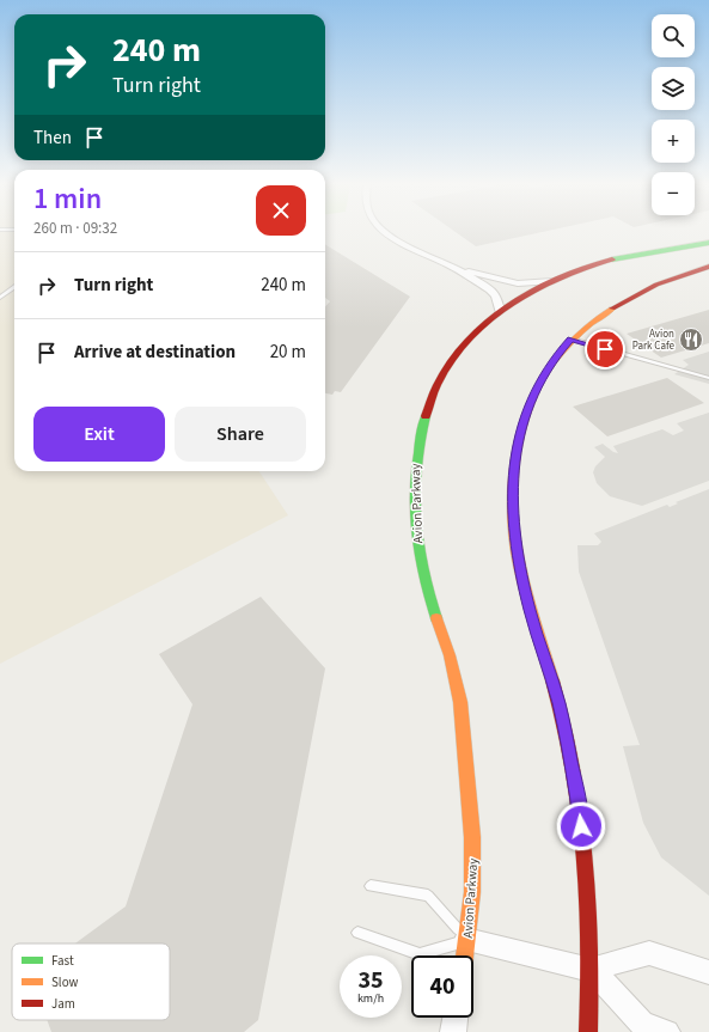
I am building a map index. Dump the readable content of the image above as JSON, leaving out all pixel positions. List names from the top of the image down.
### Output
{
  "streets": {
    "street": ["Avion Parkway"]
  },
  "places": {
    "restaurant": ["Avion Park Cafe"]
  },
  "legend": ["Fast", "Slow", "Jam"],
  "page": {
    "map_buttons": ["+", "−"],
    "turn": ["240 m", "Turn right"],
    "then": "Then",
    "heading": ["1 min", "260 m · 09:32"],
    "list": [
      {
        "name": "Turn right",
        "value": "240 m"
      },
      {
        "name": "Arrive at destination",
        "value": "20 m"
      }
    ],
    "buttons": ["Exit", "Share"],
    "speed": "35 km/h",
    "limit": "40"
  }
}
